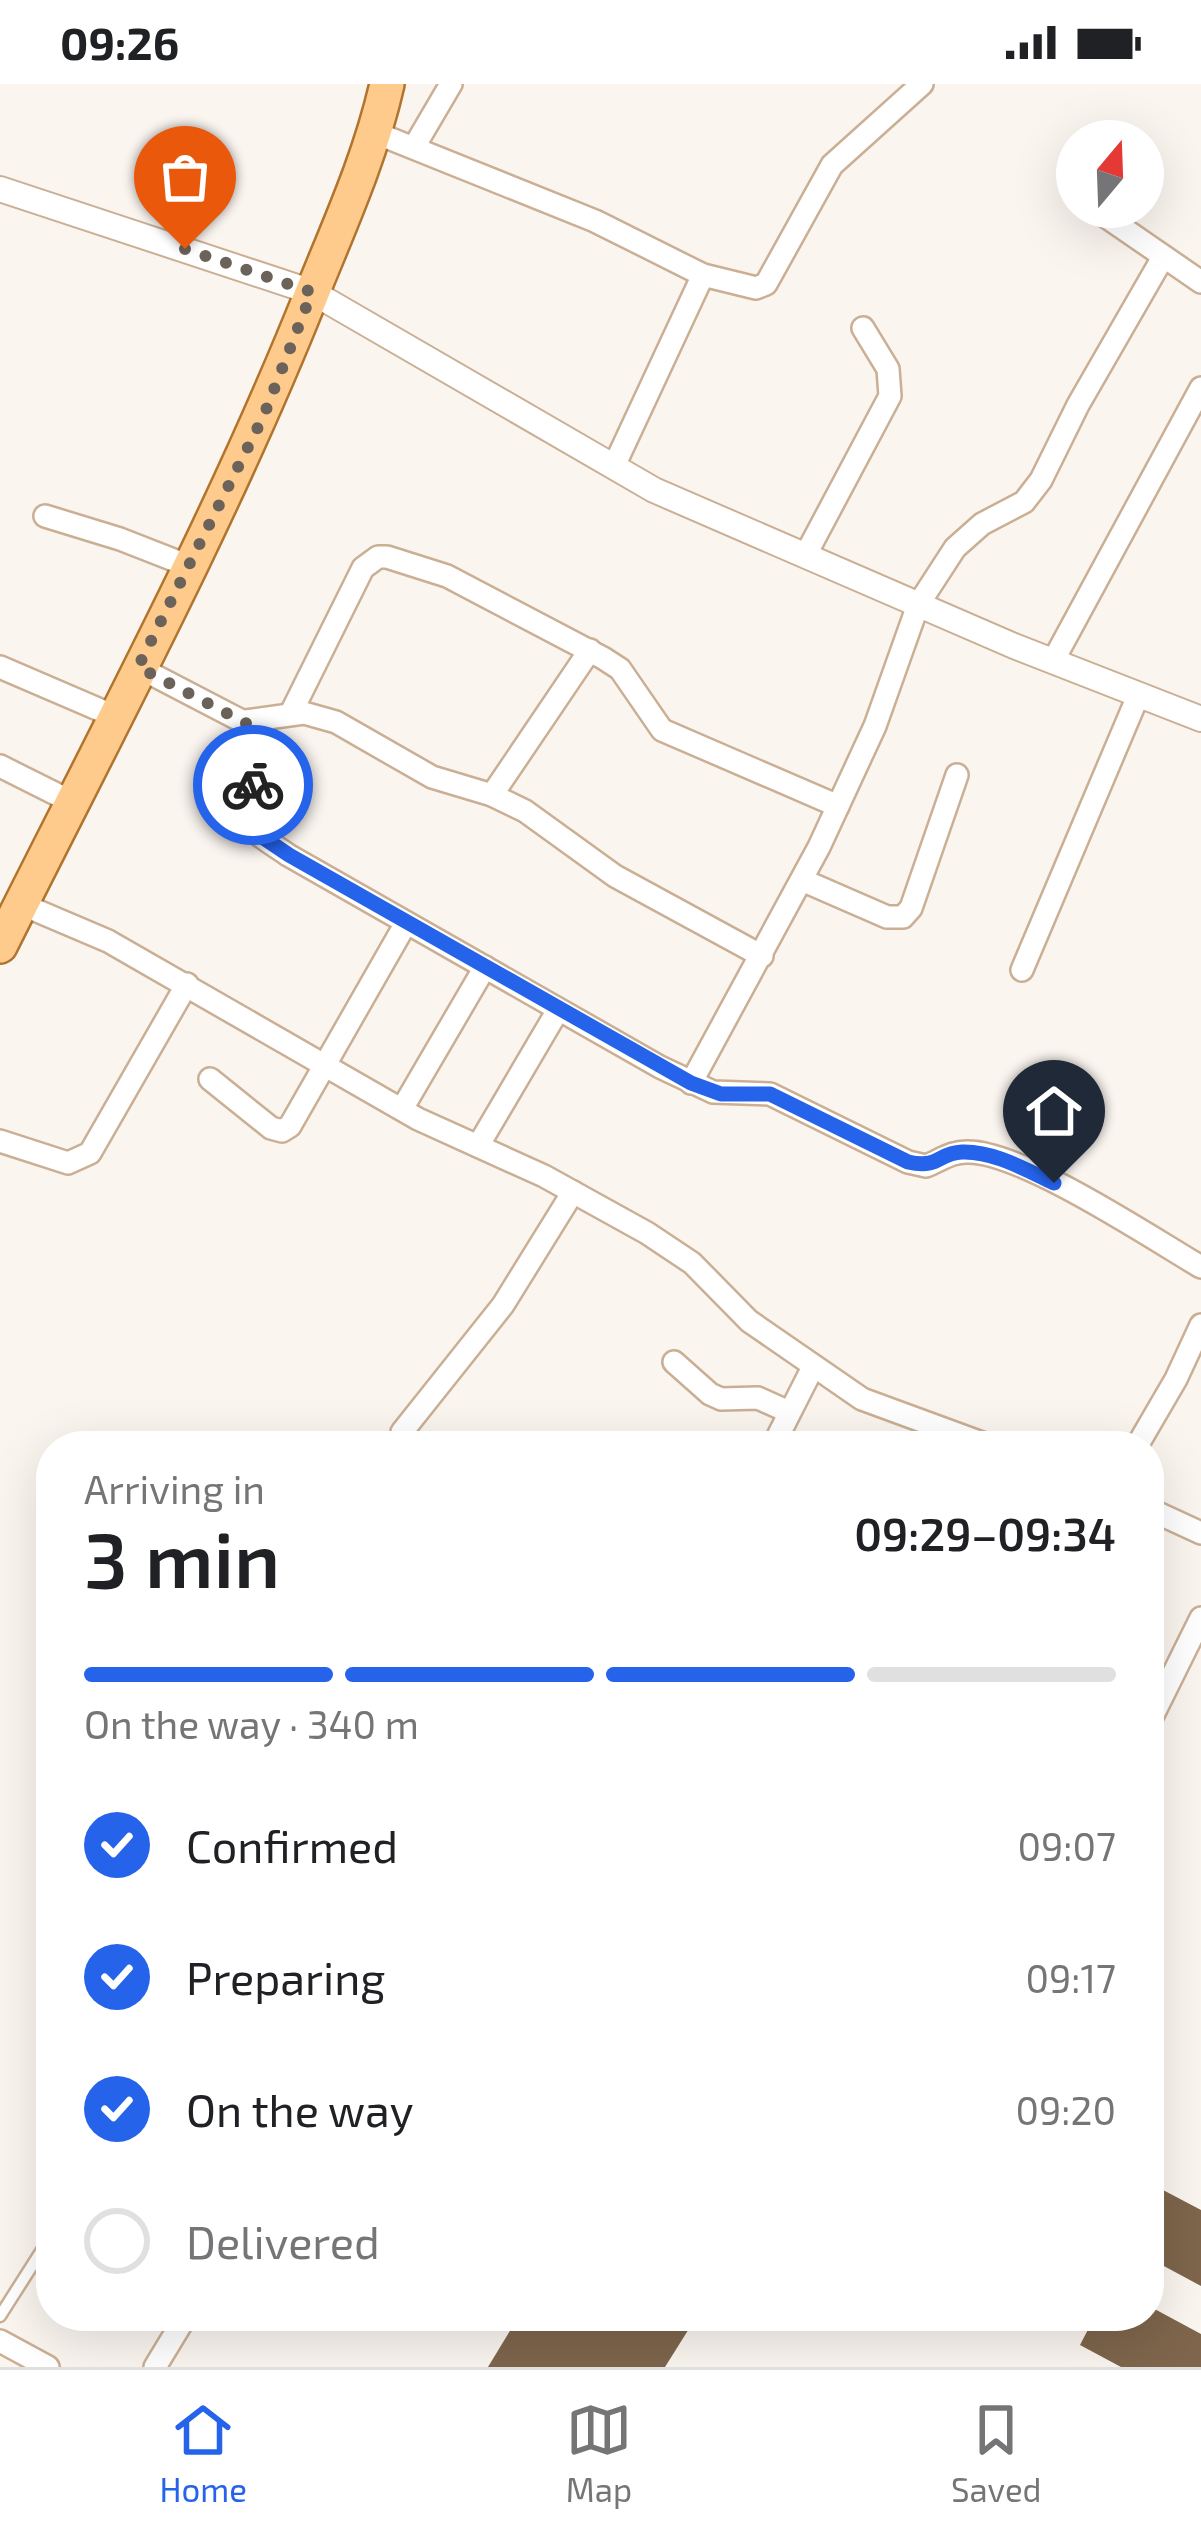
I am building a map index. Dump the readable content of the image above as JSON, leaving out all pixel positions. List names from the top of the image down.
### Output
{
  "north": "top",
  "page": {
    "status": "09:26",
    "heading": ["3 min", "Arriving in", "09:29–09:34"],
    "bar": "On the way · 340 m",
    "list": [
      ["Confirmed", "09:07"],
      ["Preparing", "09:17"],
      ["On the way", "09:20"],
      "Delivered"
    ],
    "tabs": ["Home", "Map", "Saved"]
  }
}
